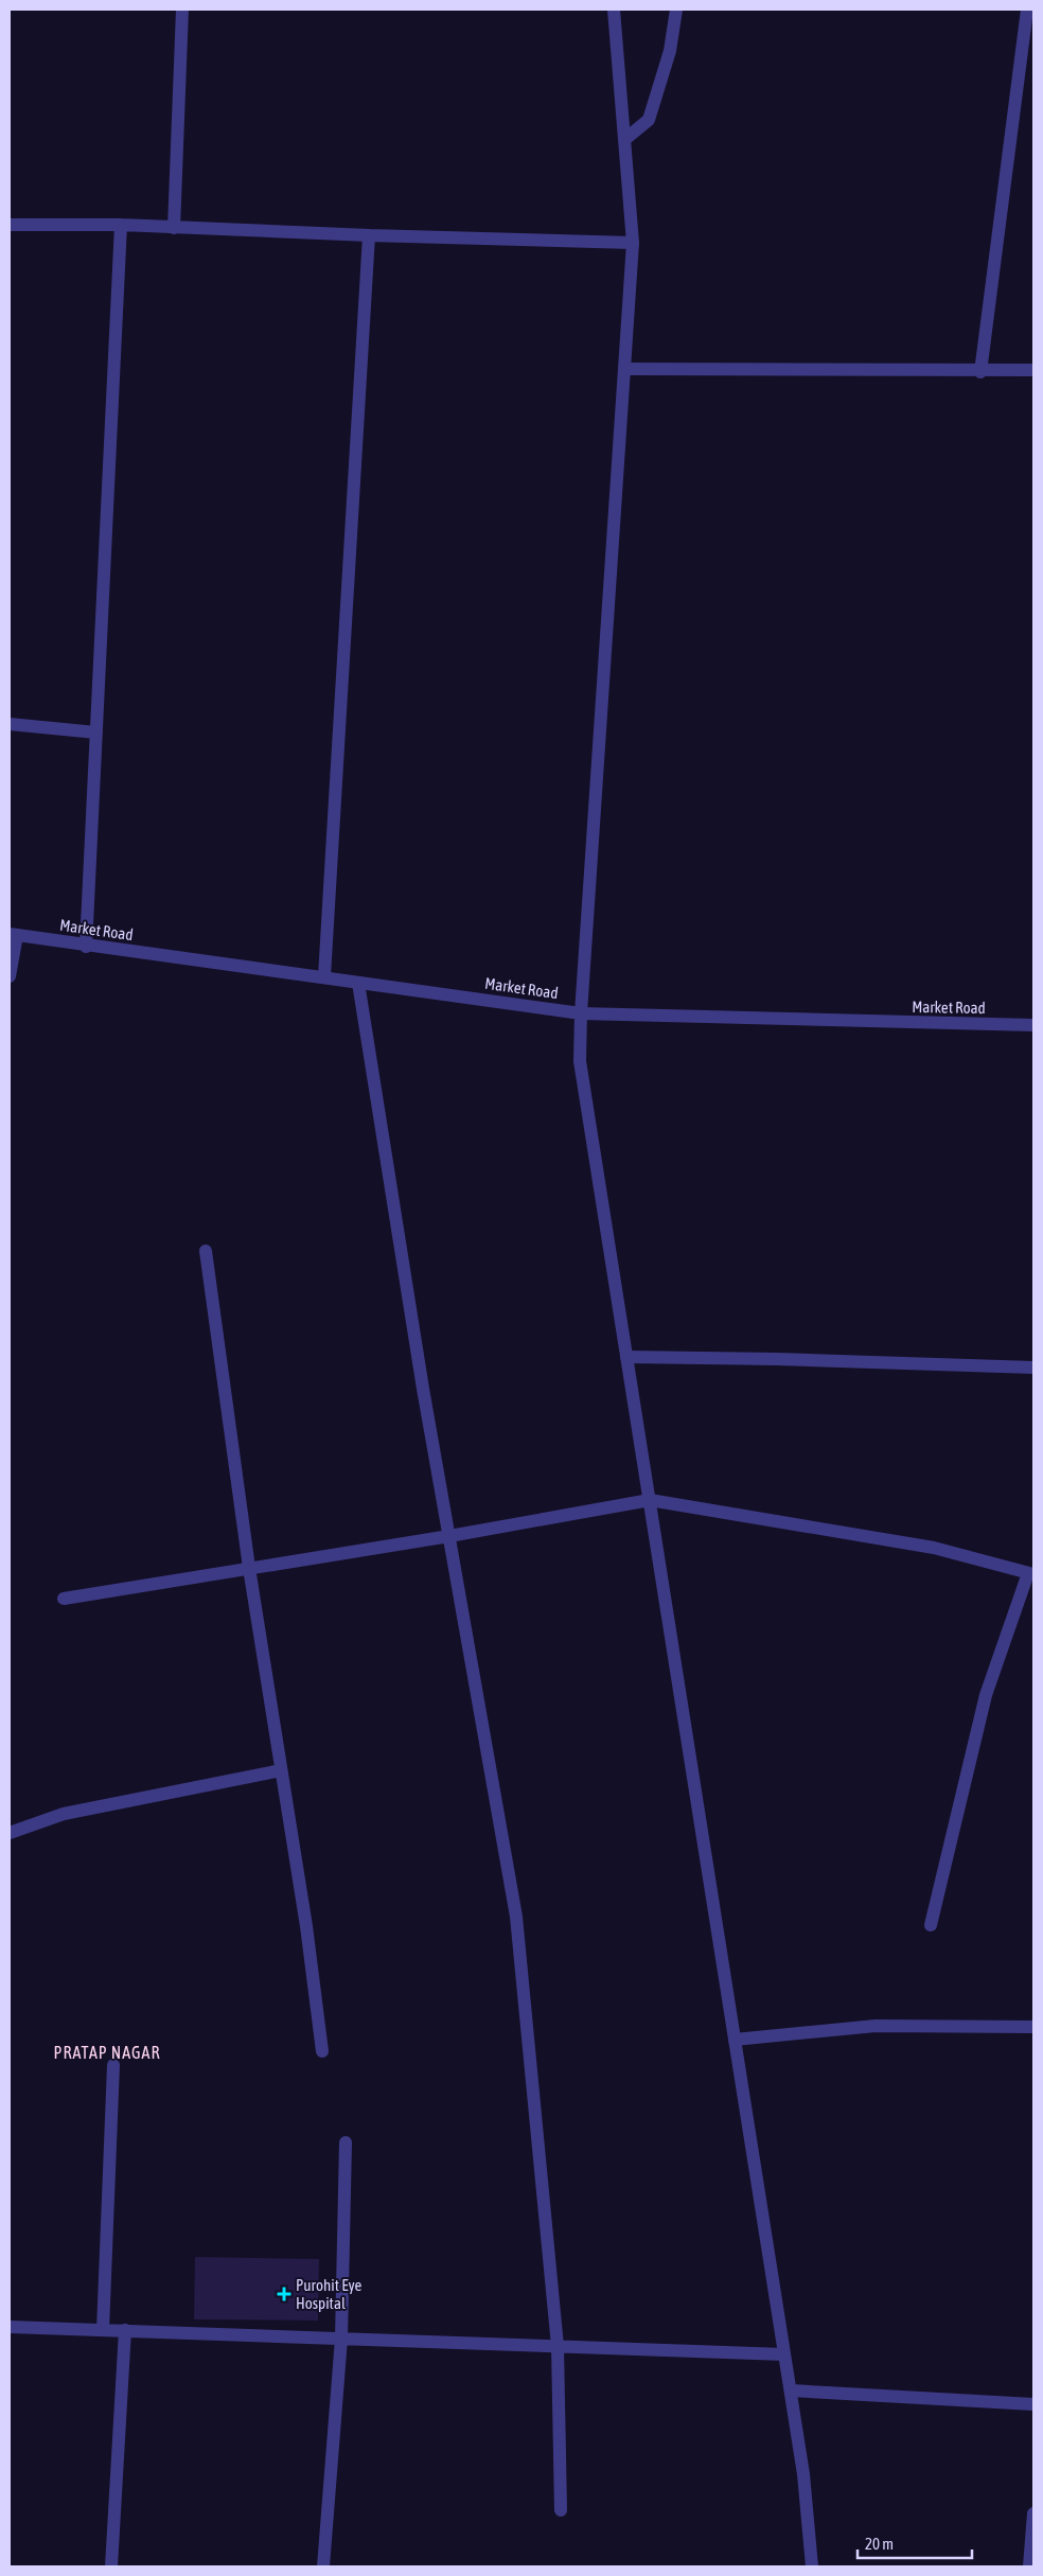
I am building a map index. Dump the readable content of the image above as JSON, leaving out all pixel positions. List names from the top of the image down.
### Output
{
  "streets": {
    "street": ["Market Road"]
  },
  "districts": ["PRATAP NAGAR"],
  "places": {
    "health": ["Purohit Eye Hospital"]
  },
  "scale_bar": "20 m"
}
